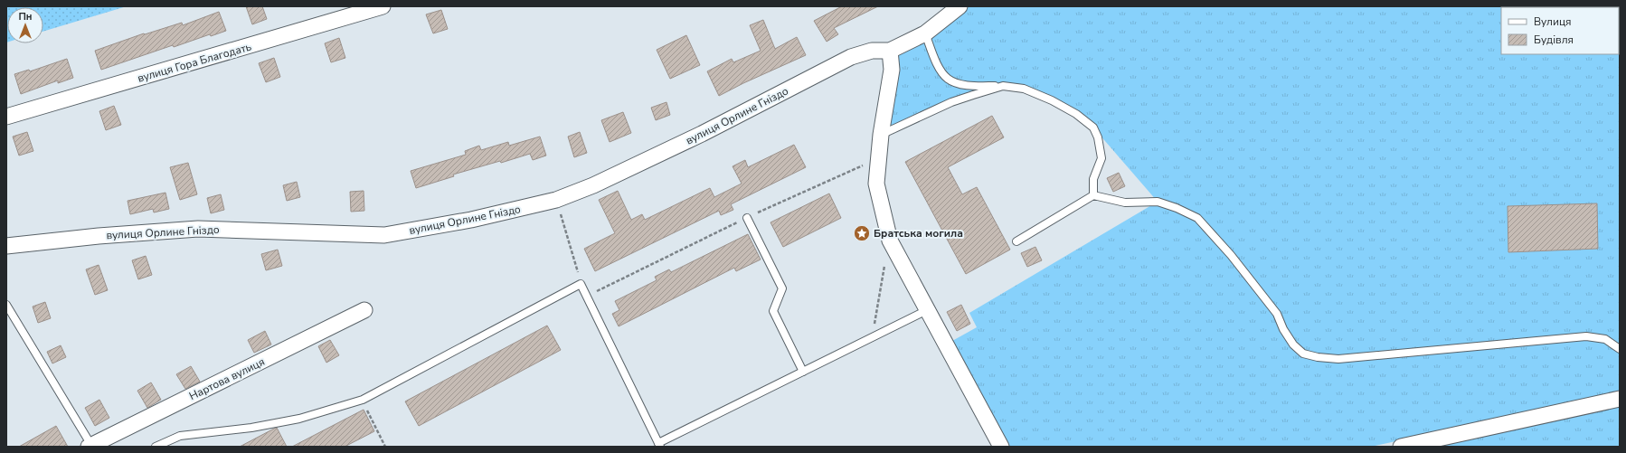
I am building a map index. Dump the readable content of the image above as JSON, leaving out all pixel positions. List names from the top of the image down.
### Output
{
  "streets": {
    "street": ["вулиця Гора Благодать", "вулиця Орлине Гніздо", "Нартова вулиця"]
  },
  "places": {
    "place": ["Братська могила"]
  },
  "legend": ["Вулиця", "Будівля"],
  "north": "top"
}
